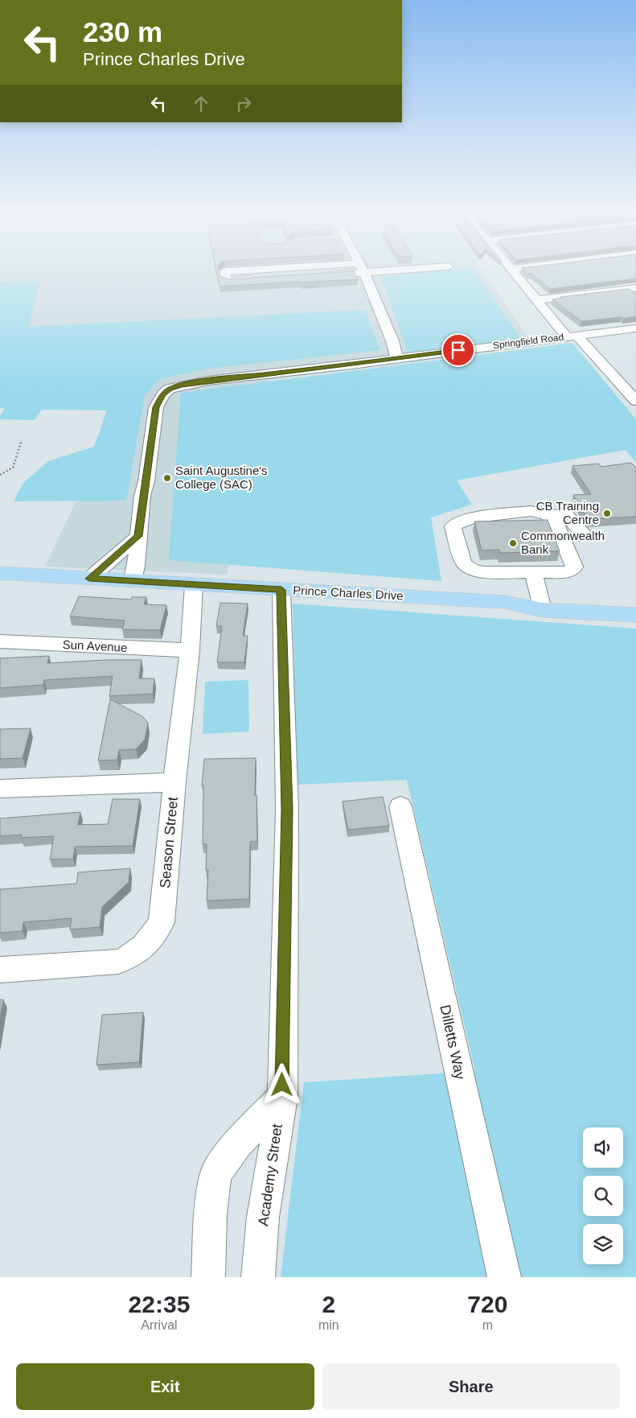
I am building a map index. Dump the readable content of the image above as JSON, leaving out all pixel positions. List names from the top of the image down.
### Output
{
  "streets": {
    "highway": ["Prince Charles Drive"],
    "street": [
      "Springfield Road",
      "Sun Avenue",
      "Season Street",
      "Dilletts Way",
      "Academy Street"
    ]
  },
  "crossings": [
    ["Springfield Road", "Prince Charles Drive"],
    ["Prince Charles Drive", "Season Street"],
    ["Prince Charles Drive", "Academy Street"],
    ["Sun Avenue", "Season Street"]
  ],
  "places": ["Saint Augustine's College (SAC)", "CB Training Centre", "Commonwealth Bank"],
  "page": {
    "turn": ["230 m", "Prince Charles Drive"],
    "eta": [
      "22:35",
      "Arrival",
      "2",
      "min",
      "720",
      "m"
    ],
    "buttons": ["Exit", "Share"]
  }
}
